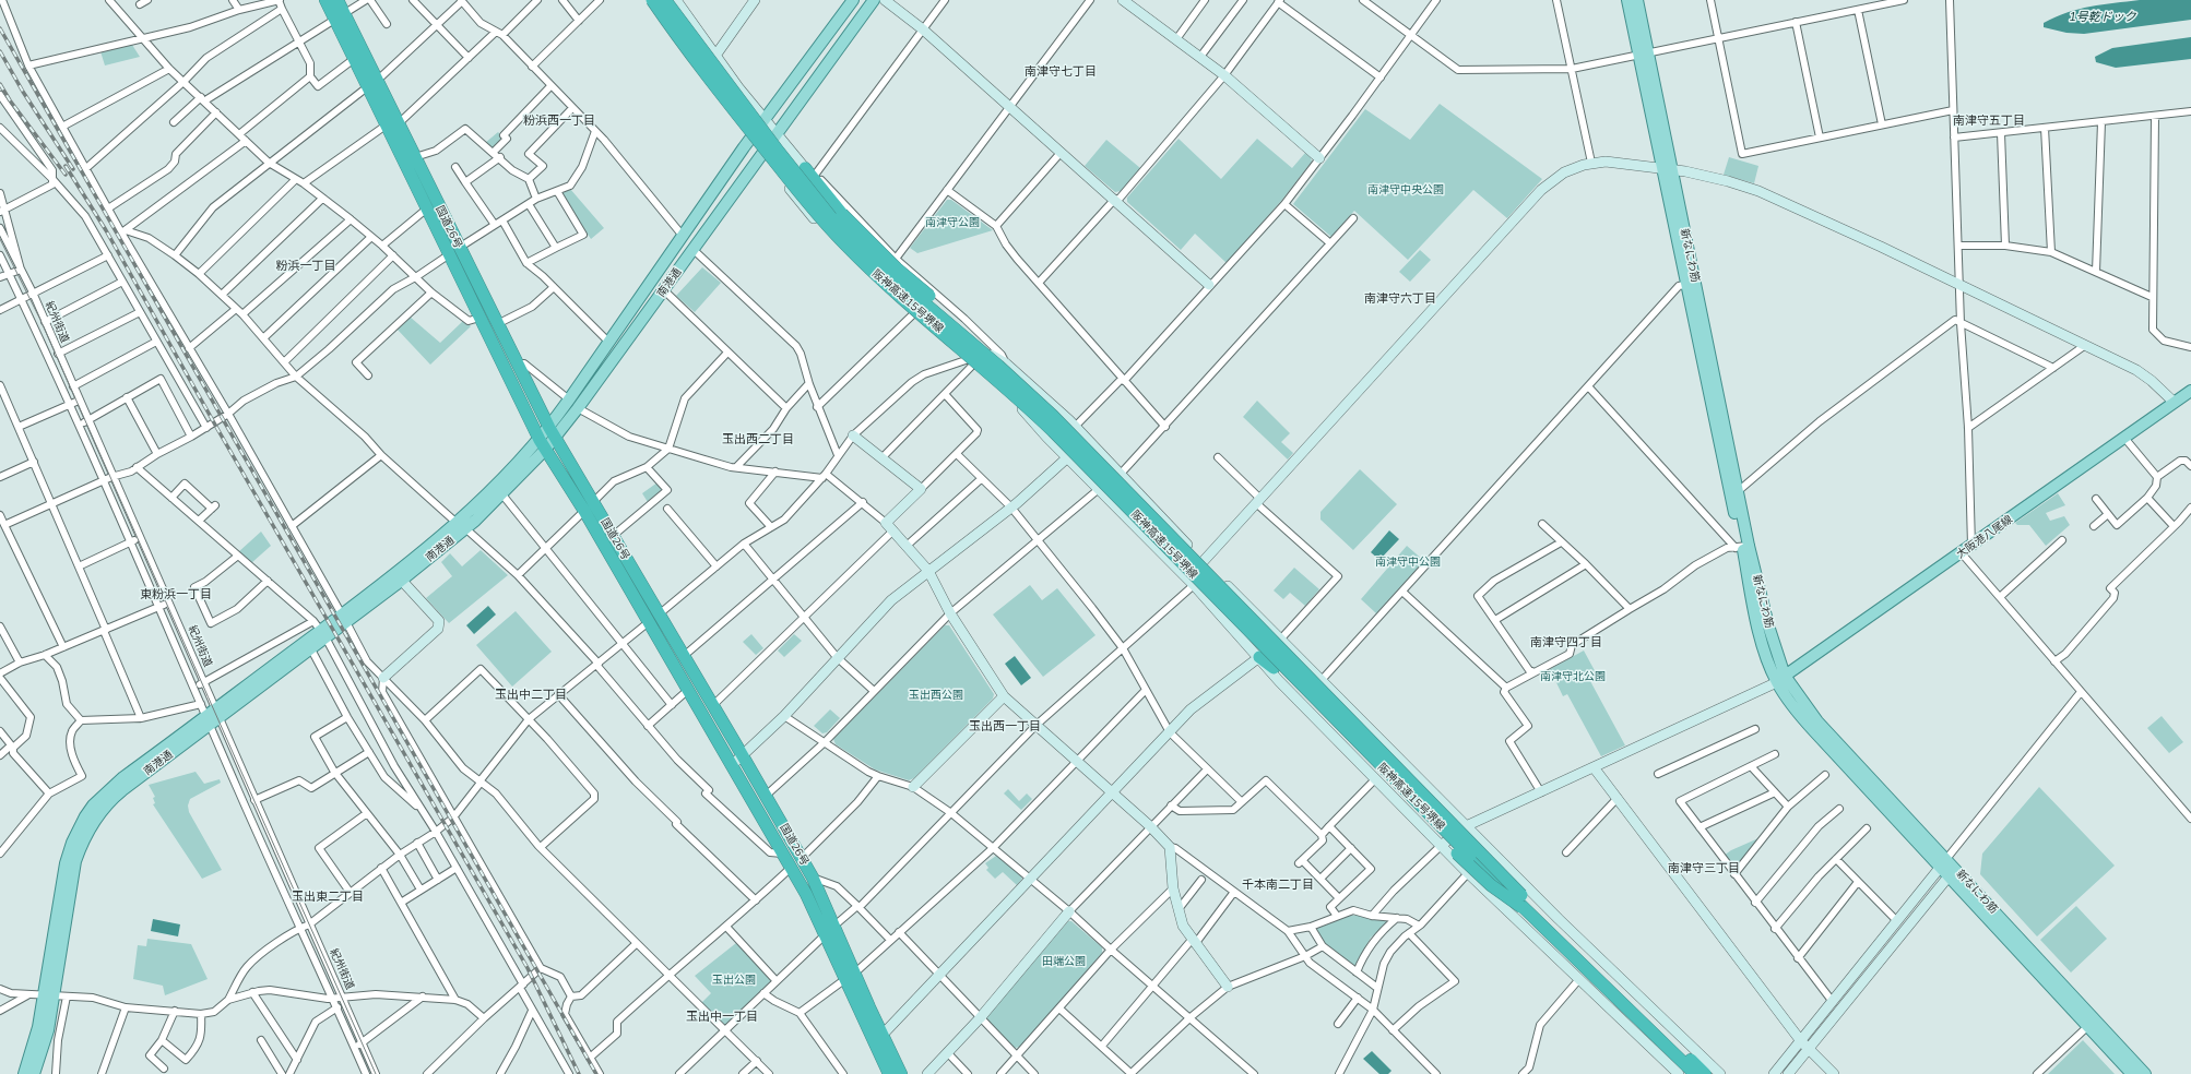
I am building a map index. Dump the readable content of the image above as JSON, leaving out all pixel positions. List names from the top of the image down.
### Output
{
  "streets": {
    "highway": ["国道26号", "阪神高速15号堺線"],
    "main road": ["新なにわ筋", "南港通", "大阪港八尾線"],
    "street": ["紀州街道"]
  },
  "crossings": [
    ["国道26号", "南港通"],
    ["新なにわ筋", "大阪港八尾線"],
    ["南港通", "紀州街道"]
  ],
  "districts": [
    "南津守七丁目",
    "粉浜西一丁目",
    "南津守五丁目",
    "粉浜一丁目",
    "南津守六丁目",
    "玉出西二丁目",
    "東粉浜一丁目",
    "南津守四丁目",
    "玉出中二丁目",
    "玉出西一丁目",
    "南津守三丁目",
    "千本南二丁目",
    "玉出東二丁目",
    "玉出中一丁目"
  ],
  "water": ["1号乾ドック"],
  "parks": [
    "南津守中央公園",
    "南津守公園",
    "南津守中公園",
    "南津守北公園",
    "玉出西公園",
    "田端公園",
    "玉出公園"
  ]
}
